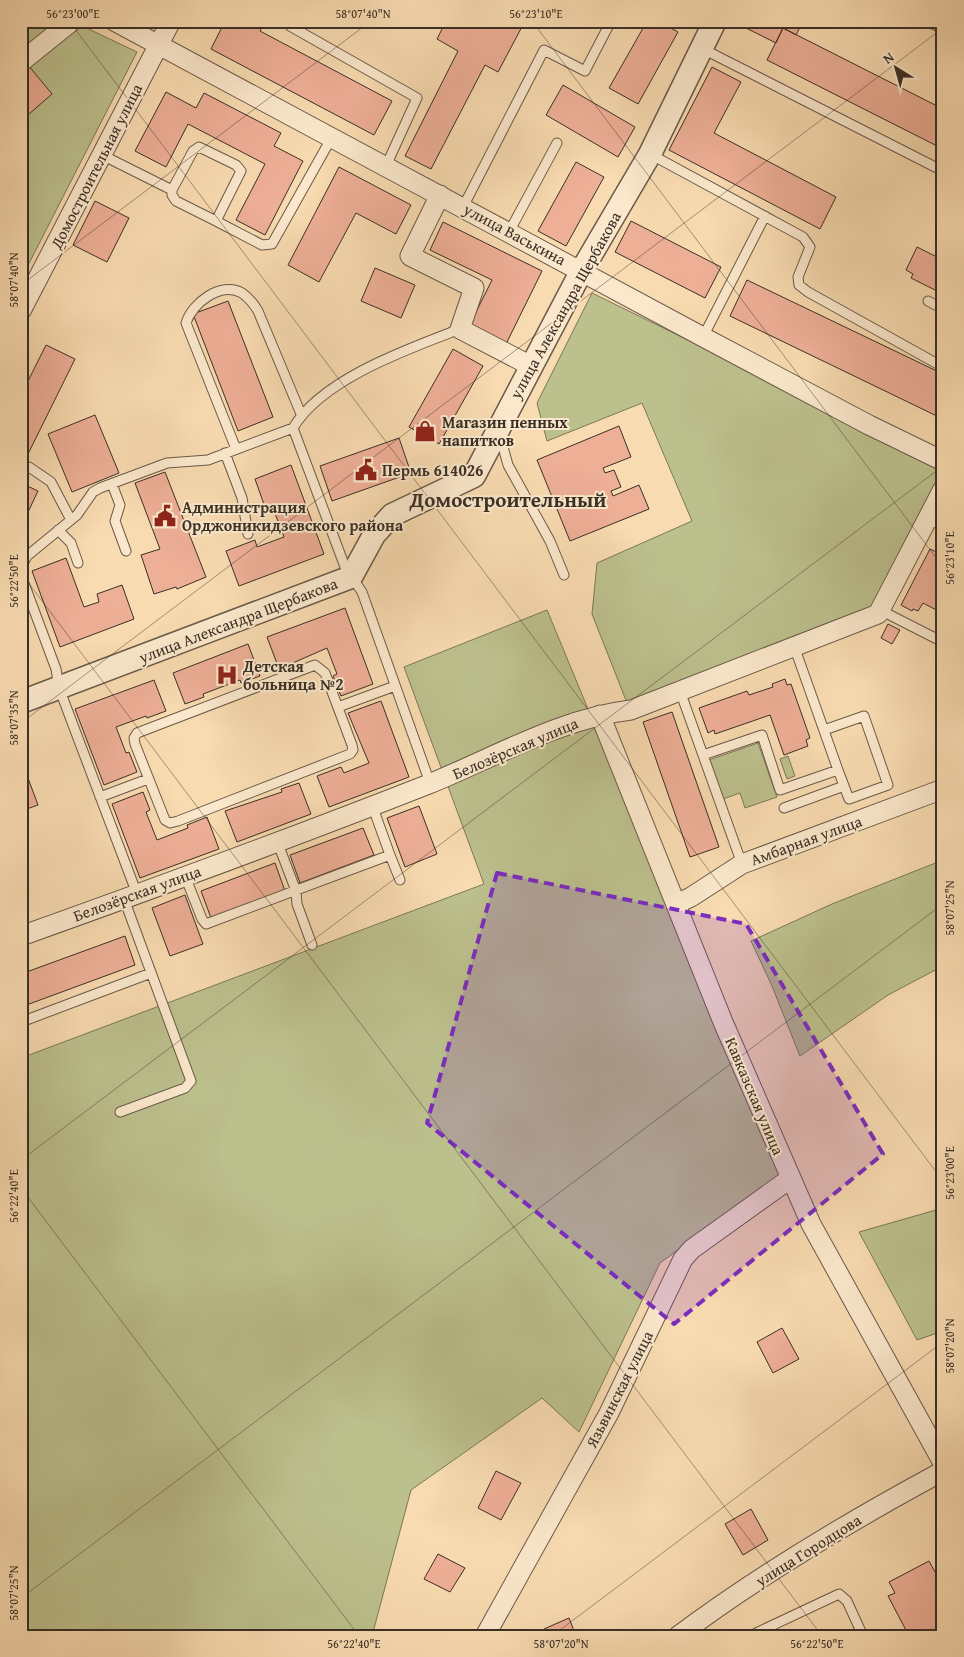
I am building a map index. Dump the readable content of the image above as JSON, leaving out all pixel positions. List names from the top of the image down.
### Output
{
  "streets": {
    "street": [
      "Домостроительная улица",
      "улица Васькина",
      "улица Александра Щербакова",
      "Белозёрская улица",
      "Амбарная улица",
      "Кавказская улица",
      "Язьвинская улица",
      "улица Городцова"
    ]
  },
  "crossings": [
    ["Домостроительная улица", "улица Васькина"],
    ["улица Васькина", "улица Александра Щербакова"],
    ["Белозёрская улица", "Кавказская улица"],
    ["Амбарная улица", "Кавказская улица"],
    ["Кавказская улица", "Язьвинская улица"]
  ],
  "districts": ["Домостроительный"],
  "places": {
    "shop": ["Магазин пенных напитков"],
    "public building": ["Пермь 614026", "Администрация Орджоникидзевского района"],
    "hospital": ["Детская больница №2"]
  },
  "north": "top left",
  "coordinates": [
    "56°23'00\"E",
    "58°07'40\"N",
    "56°23'10\"E",
    "56°22'50\"E",
    "58°07'35\"N",
    "58°07'25\"N",
    "56°22'40\"E",
    "58°07'20\"N"
  ]
}
